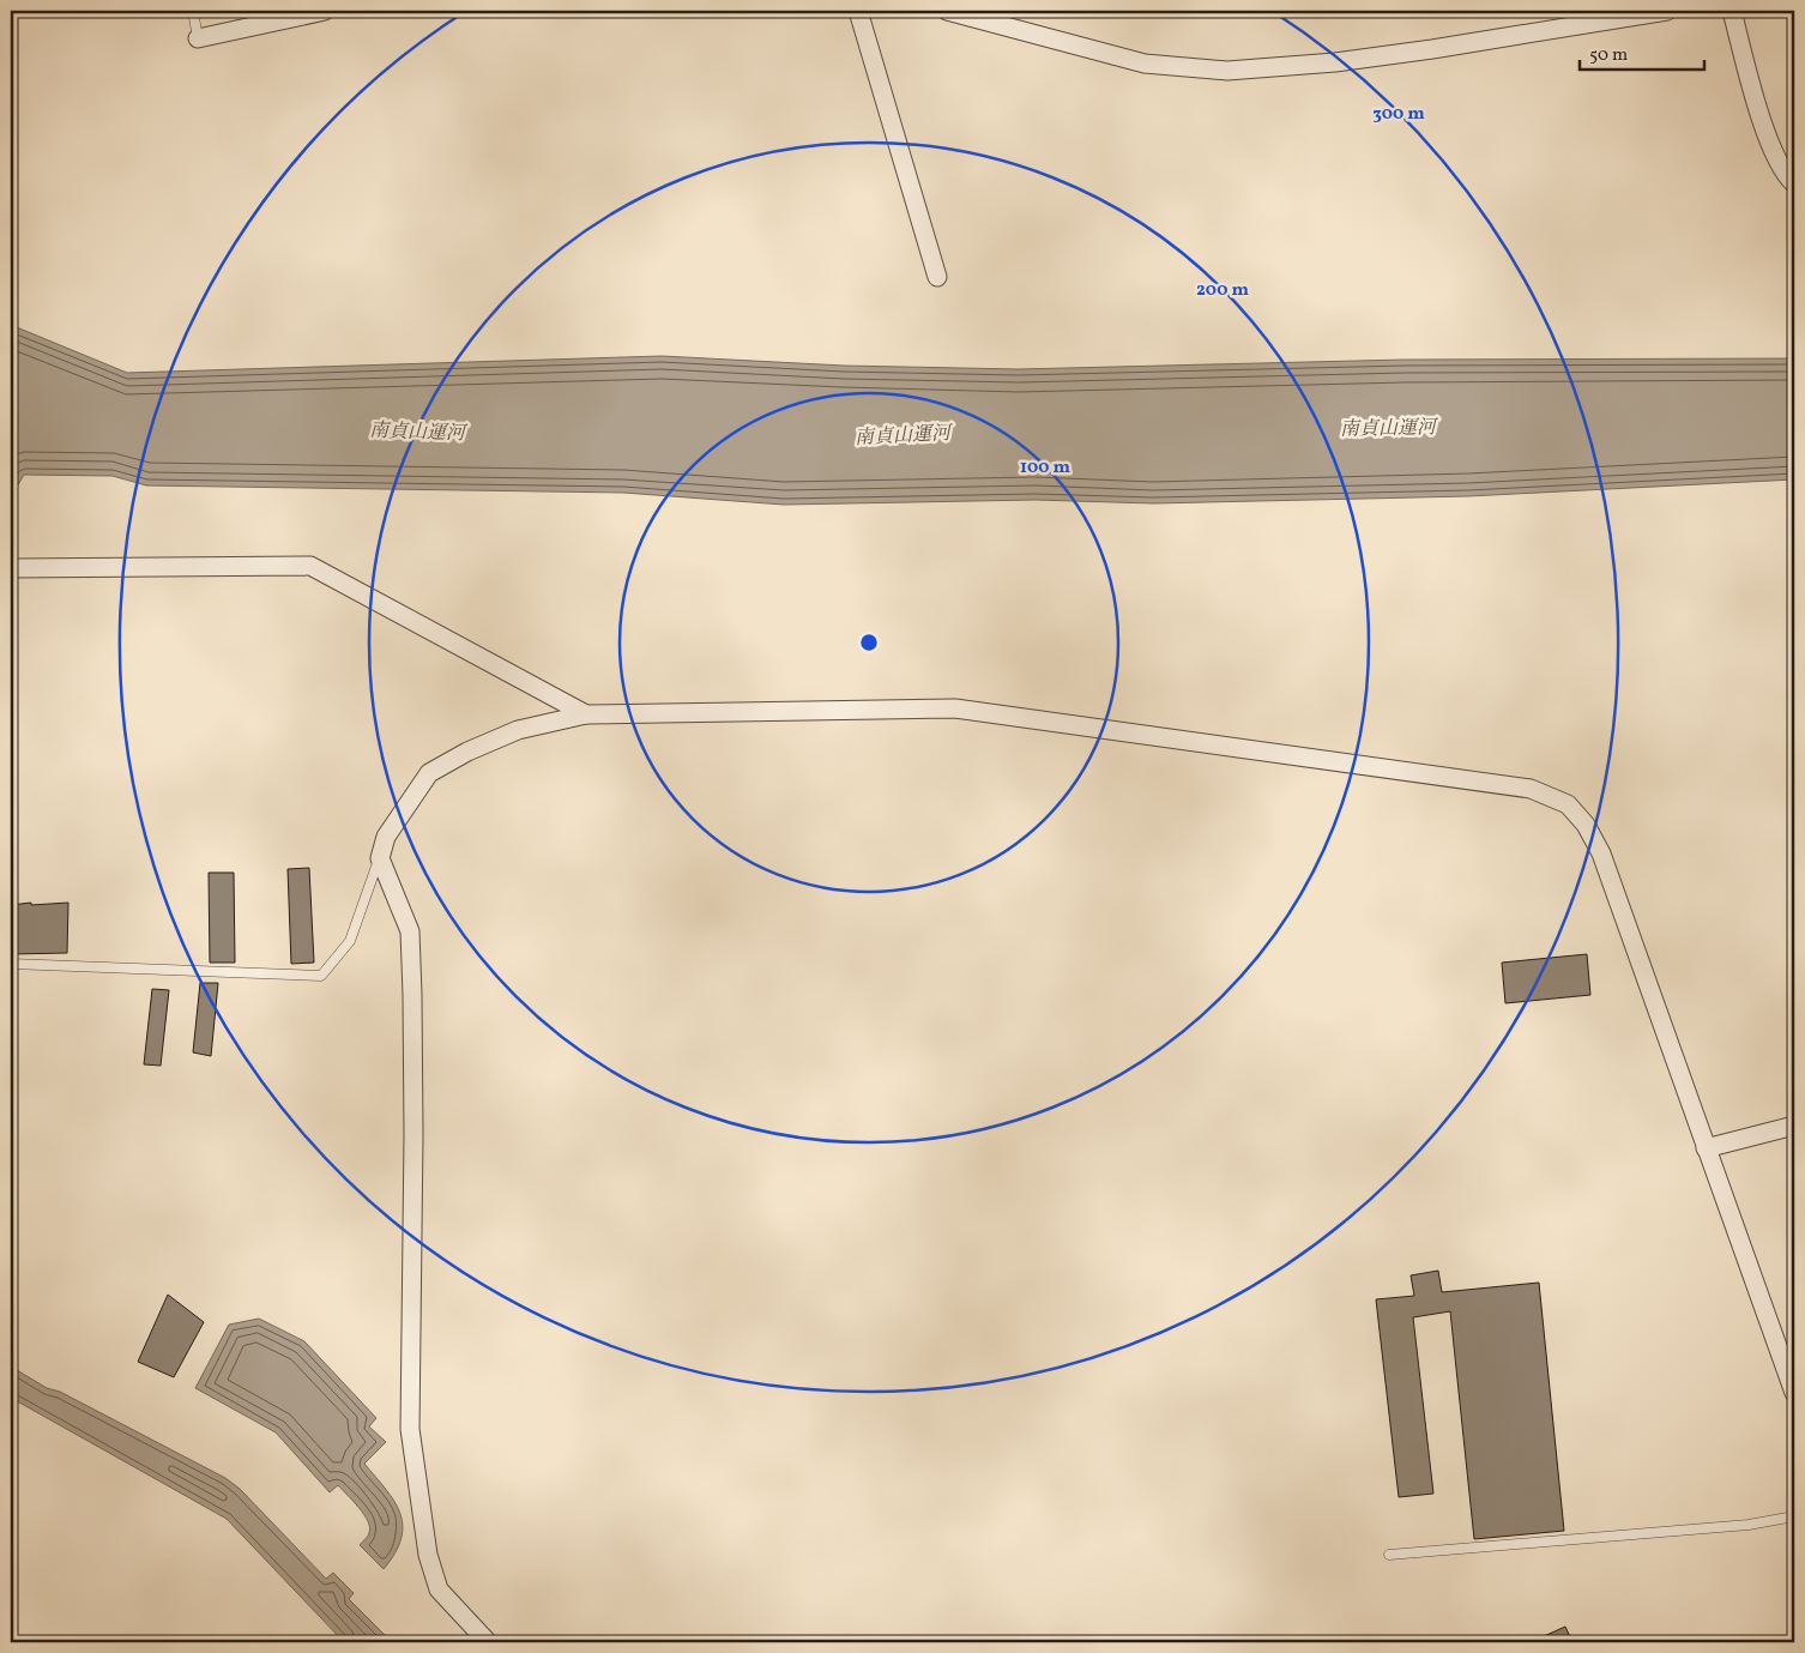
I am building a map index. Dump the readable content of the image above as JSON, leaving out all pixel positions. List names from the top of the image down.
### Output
{
  "water": ["南貞山運河"],
  "scale_bar": "50 m",
  "rings": ["300 m", "200 m", "100 m"]
}
